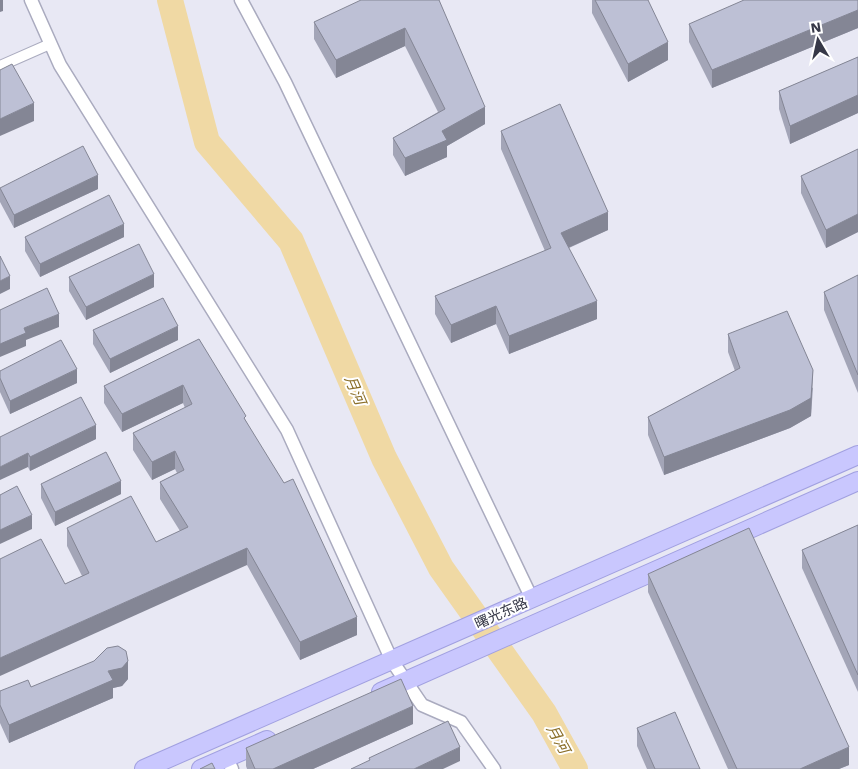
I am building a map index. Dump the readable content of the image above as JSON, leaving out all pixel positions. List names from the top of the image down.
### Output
{
  "streets": {
    "main road": ["曙光东路"]
  },
  "water": ["月河"],
  "north": "top"
}
